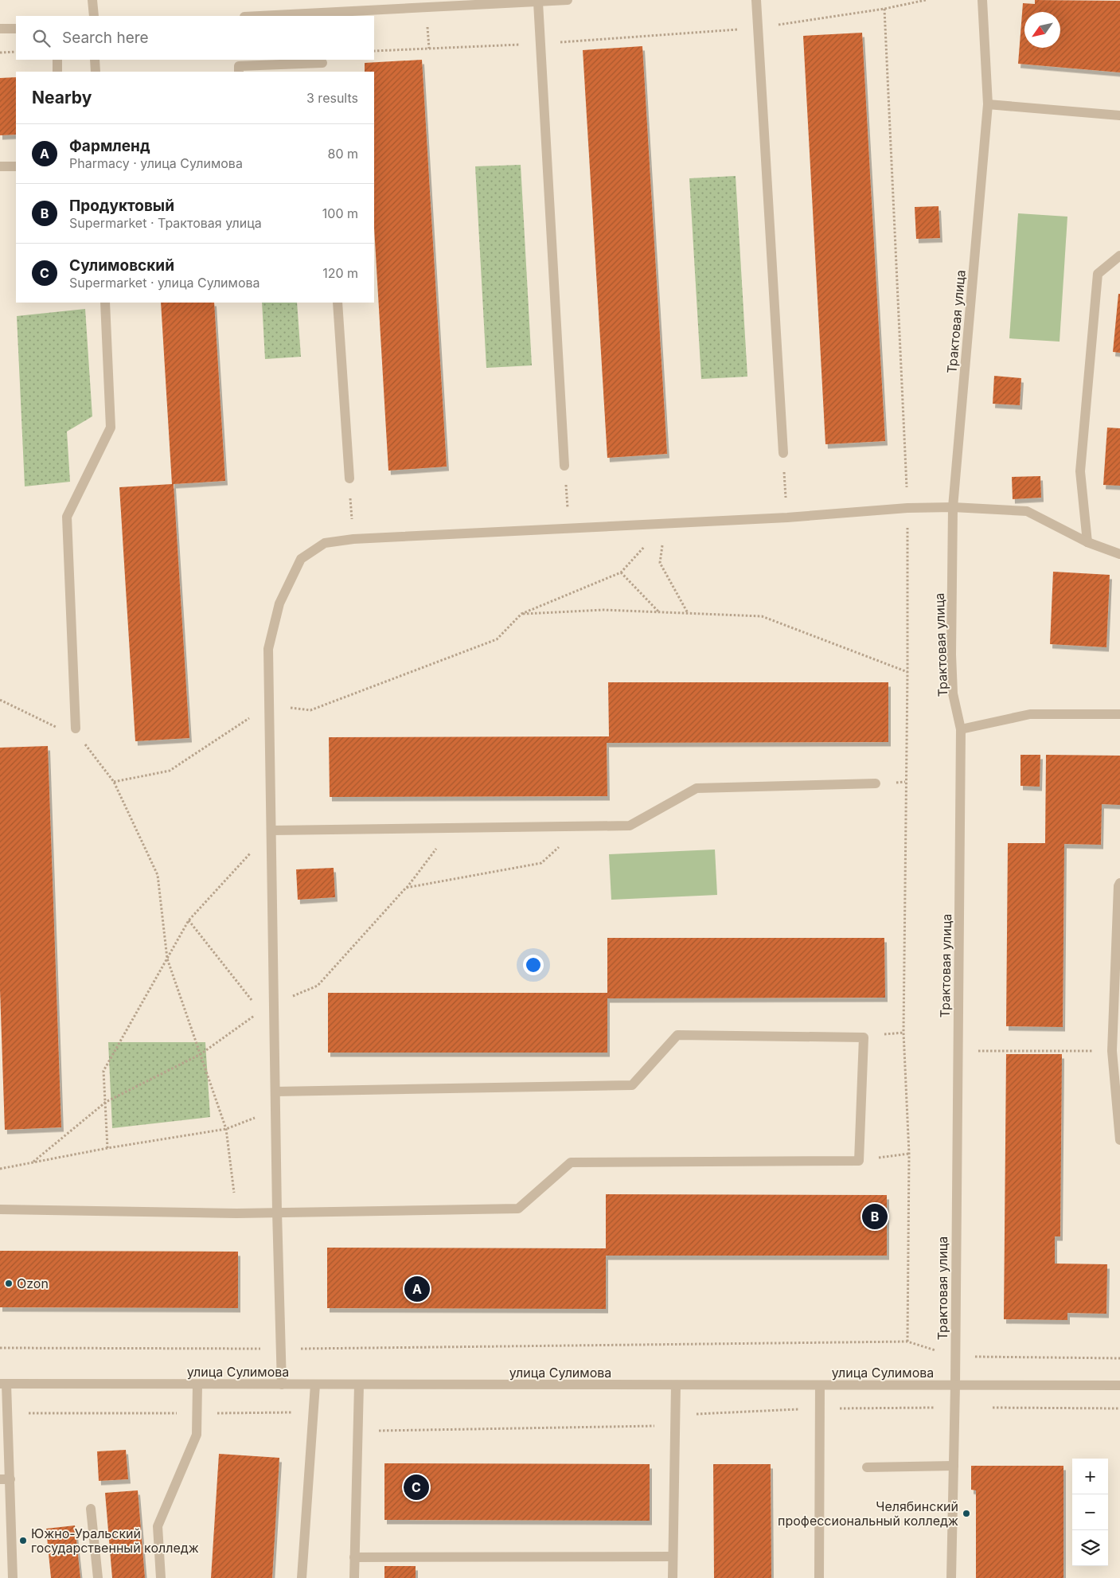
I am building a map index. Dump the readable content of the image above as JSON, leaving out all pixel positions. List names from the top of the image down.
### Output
{
  "streets": {
    "street": ["Трактовая улица", "улица Сулимова"]
  },
  "crossings": [
    ["Трактовая улица", "улица Сулимова"]
  ],
  "places": ["Ozon", "Челябинский профессиональный колледж", "Южно-Уральский государственный колледж"],
  "north": "bottom left",
  "page": {
    "search": "Search here",
    "heading": ["Nearby", "3 results"],
    "list": [
      {
        "mark": "A",
        "name": "Фармленд",
        "note": "Pharmacy · улица Сулимова",
        "value": "80 m"
      },
      {
        "mark": "B",
        "name": "Продуктовый",
        "note": "Supermarket · Трактовая улица",
        "value": "100 m"
      },
      {
        "mark": "C",
        "name": "Сулимовский",
        "note": "Supermarket · улица Сулимова",
        "value": "120 m"
      }
    ],
    "pins": ["B", "A", "C"],
    "map_buttons": ["+", "−"]
  }
}
